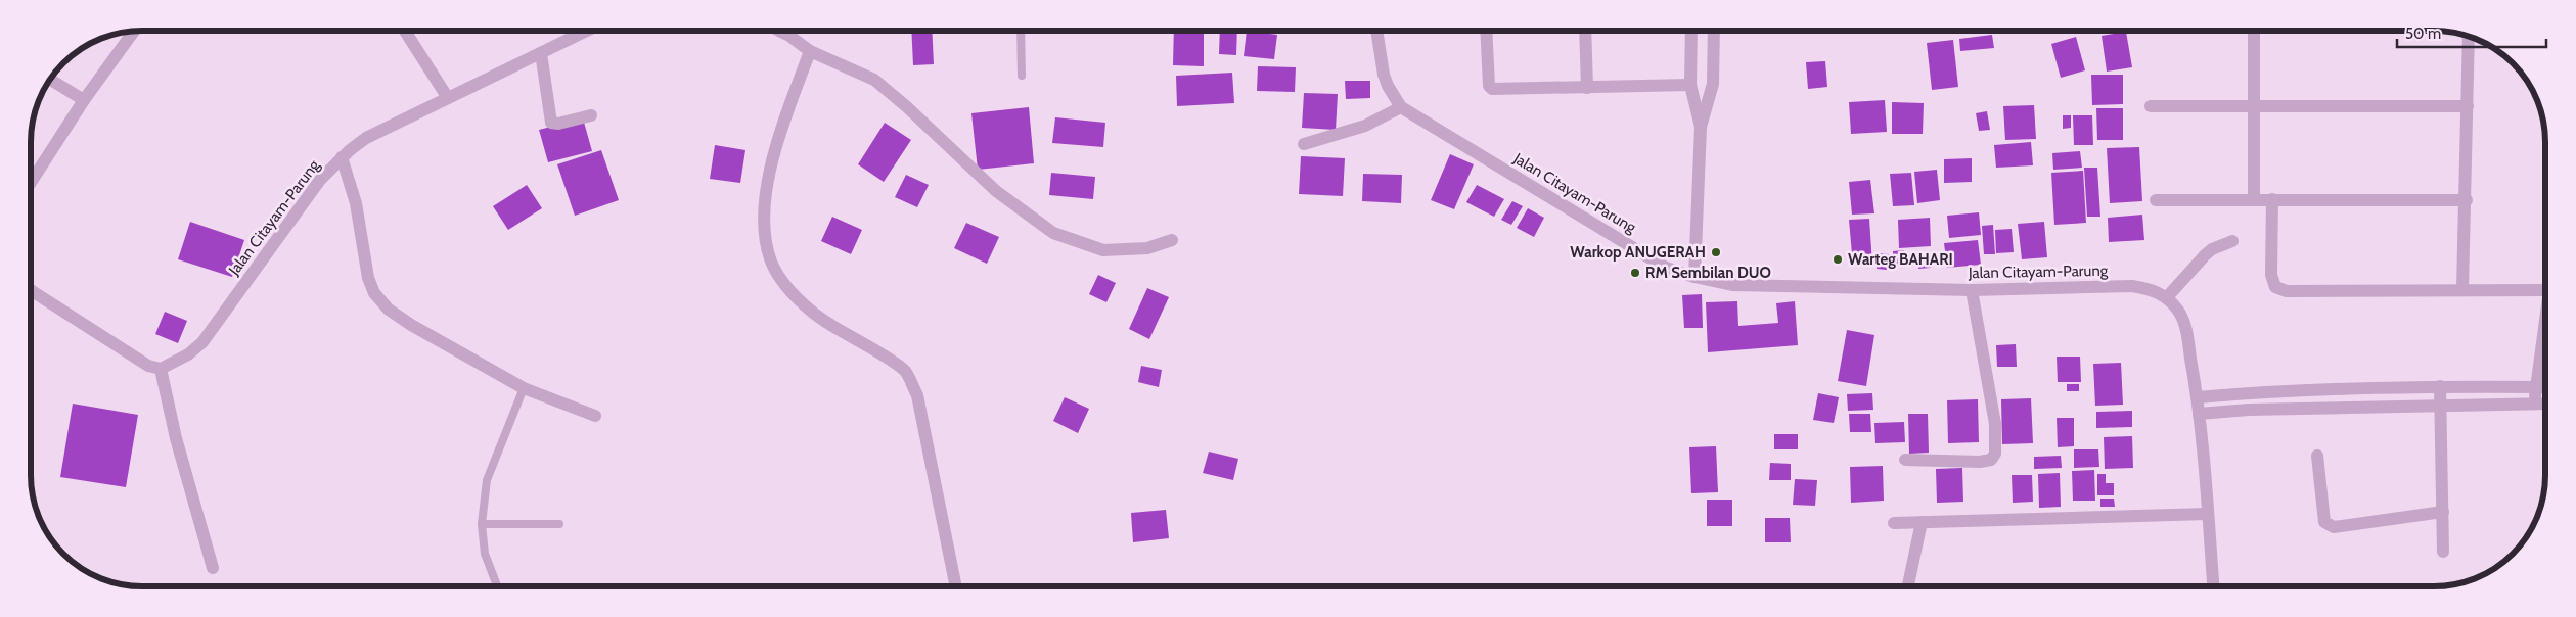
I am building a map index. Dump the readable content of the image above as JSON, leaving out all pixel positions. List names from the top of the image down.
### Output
{
  "streets": {
    "street": ["Jalan Citayam-Parung"]
  },
  "places": ["Warkop ANUGERAH", "Warteg BAHARI", "RM Sembilan DUO"],
  "scale_bar": "50 m"
}
